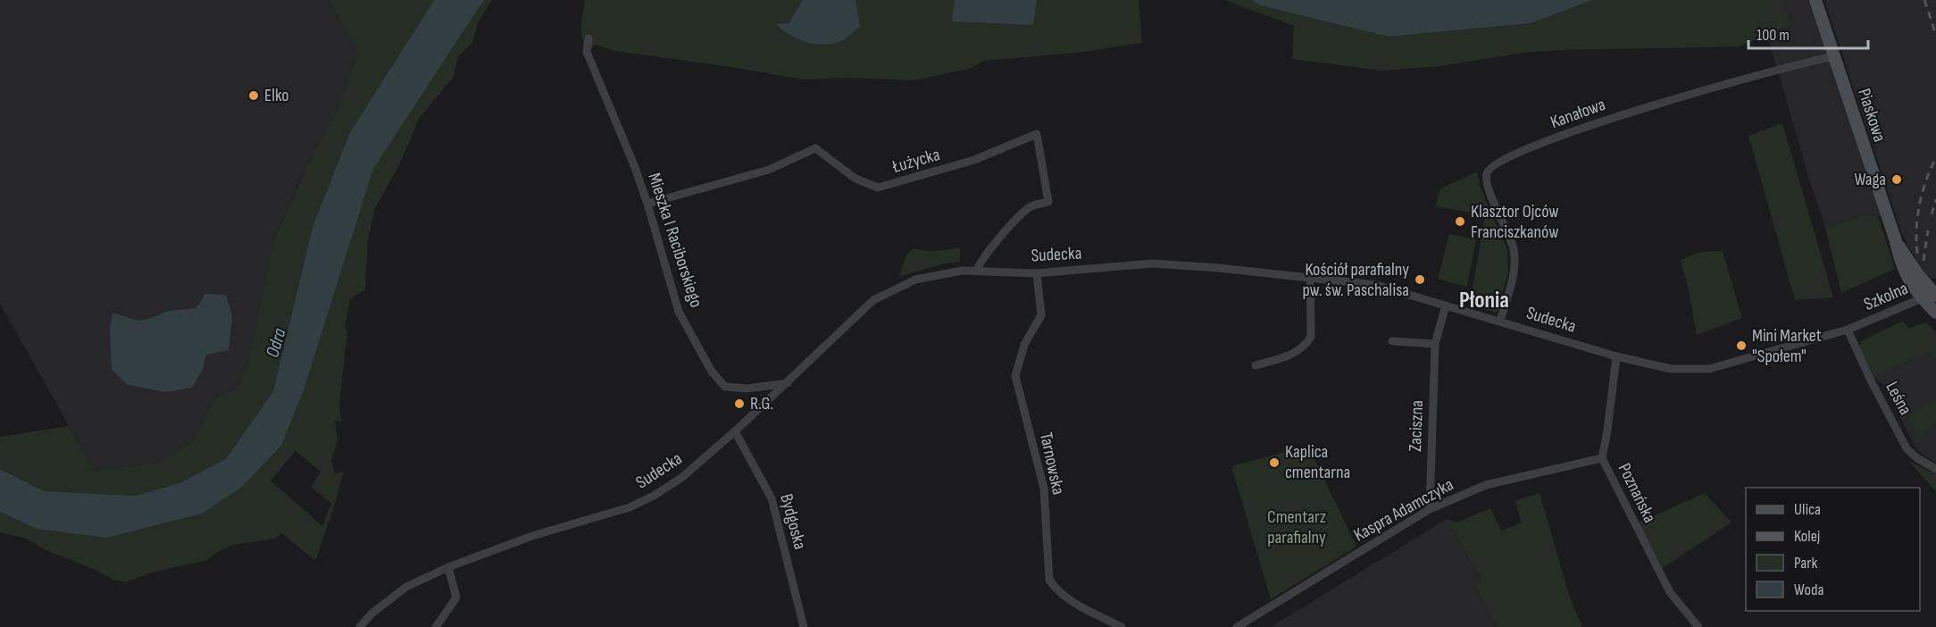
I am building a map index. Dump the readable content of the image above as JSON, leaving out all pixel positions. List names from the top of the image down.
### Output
{
  "streets": {
    "main road": ["Piaskowa"],
    "street": [
      "Kanałowa",
      "Łużycka",
      "Mieszka I Raciborskiego",
      "Sudecka",
      "Szkolna",
      "Leśna",
      "Zaciszna",
      "Tarnowska",
      "Poznańska",
      "Kaspra Adamczyka",
      "Bydgoska"
    ]
  },
  "crossings": [
    ["Kanałowa", "Piaskowa"],
    ["Kanałowa", "Sudecka"],
    ["Piaskowa", "Szkolna"],
    ["Łużycka", "Mieszka I Raciborskiego"],
    ["Łużycka", "Sudecka"],
    ["Mieszka I Raciborskiego", "Sudecka"],
    ["Sudecka", "Szkolna"],
    ["Sudecka", "Leśna"],
    ["Sudecka", "Zaciszna"],
    ["Sudecka", "Tarnowska"],
    ["Sudecka", "Poznańska"],
    ["Sudecka", "Bydgoska"],
    ["Szkolna", "Leśna"],
    ["Zaciszna", "Kaspra Adamczyka"],
    ["Poznańska", "Kaspra Adamczyka"]
  ],
  "districts": ["Płonia"],
  "water": ["Odra"],
  "parks": ["Cmentarz parafialny"],
  "places": [
    "Elko",
    "Waga",
    "Klasztor Ojców Franciszkanów",
    "Kościół parafialny pw. św. Paschalisa",
    "Mini Market \"Społem\"",
    "R.G.",
    "Kaplica cmentarna"
  ],
  "legend": [
    "Ulica",
    "Kolej",
    "Park",
    "Woda"
  ],
  "scale_bar": "100 m"
}
